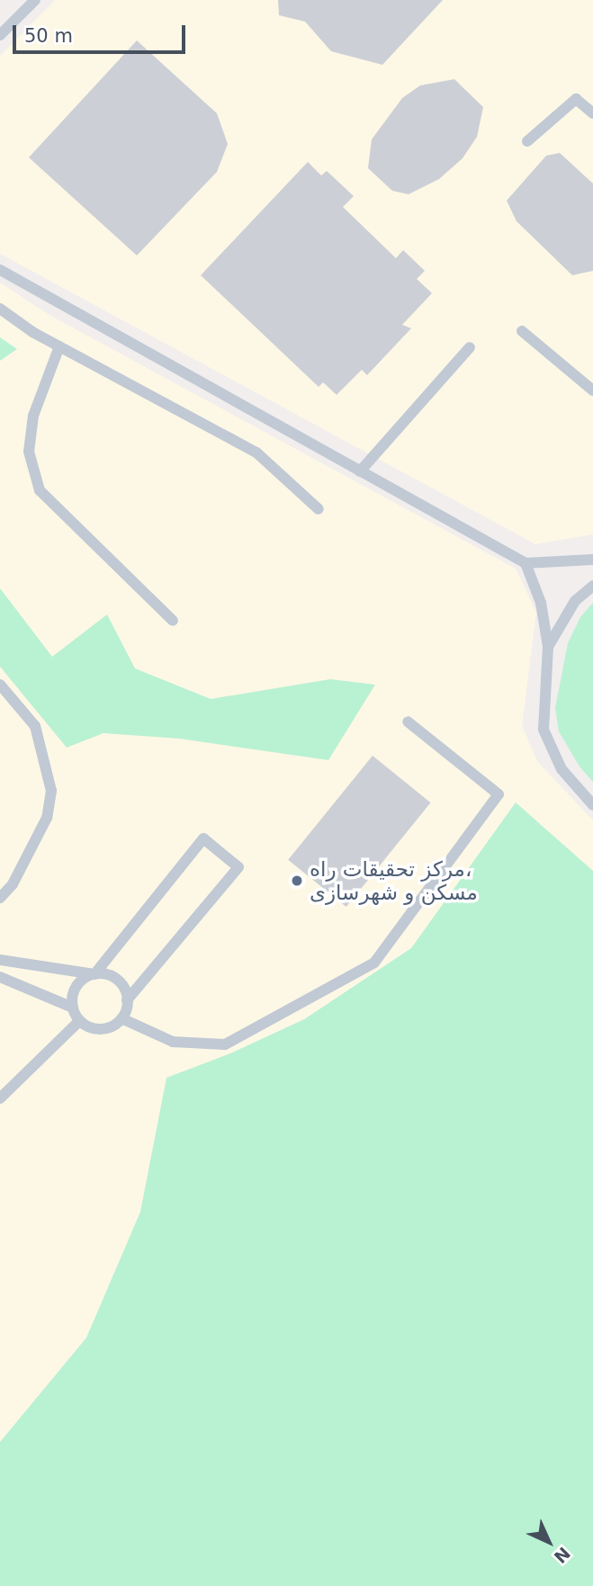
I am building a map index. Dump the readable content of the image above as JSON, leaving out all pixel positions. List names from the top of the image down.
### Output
{
  "places": ["مرکز تحقیقات راه، مسکن و شهرسازی"],
  "scale_bar": "50 m",
  "north": "bottom right"
}
